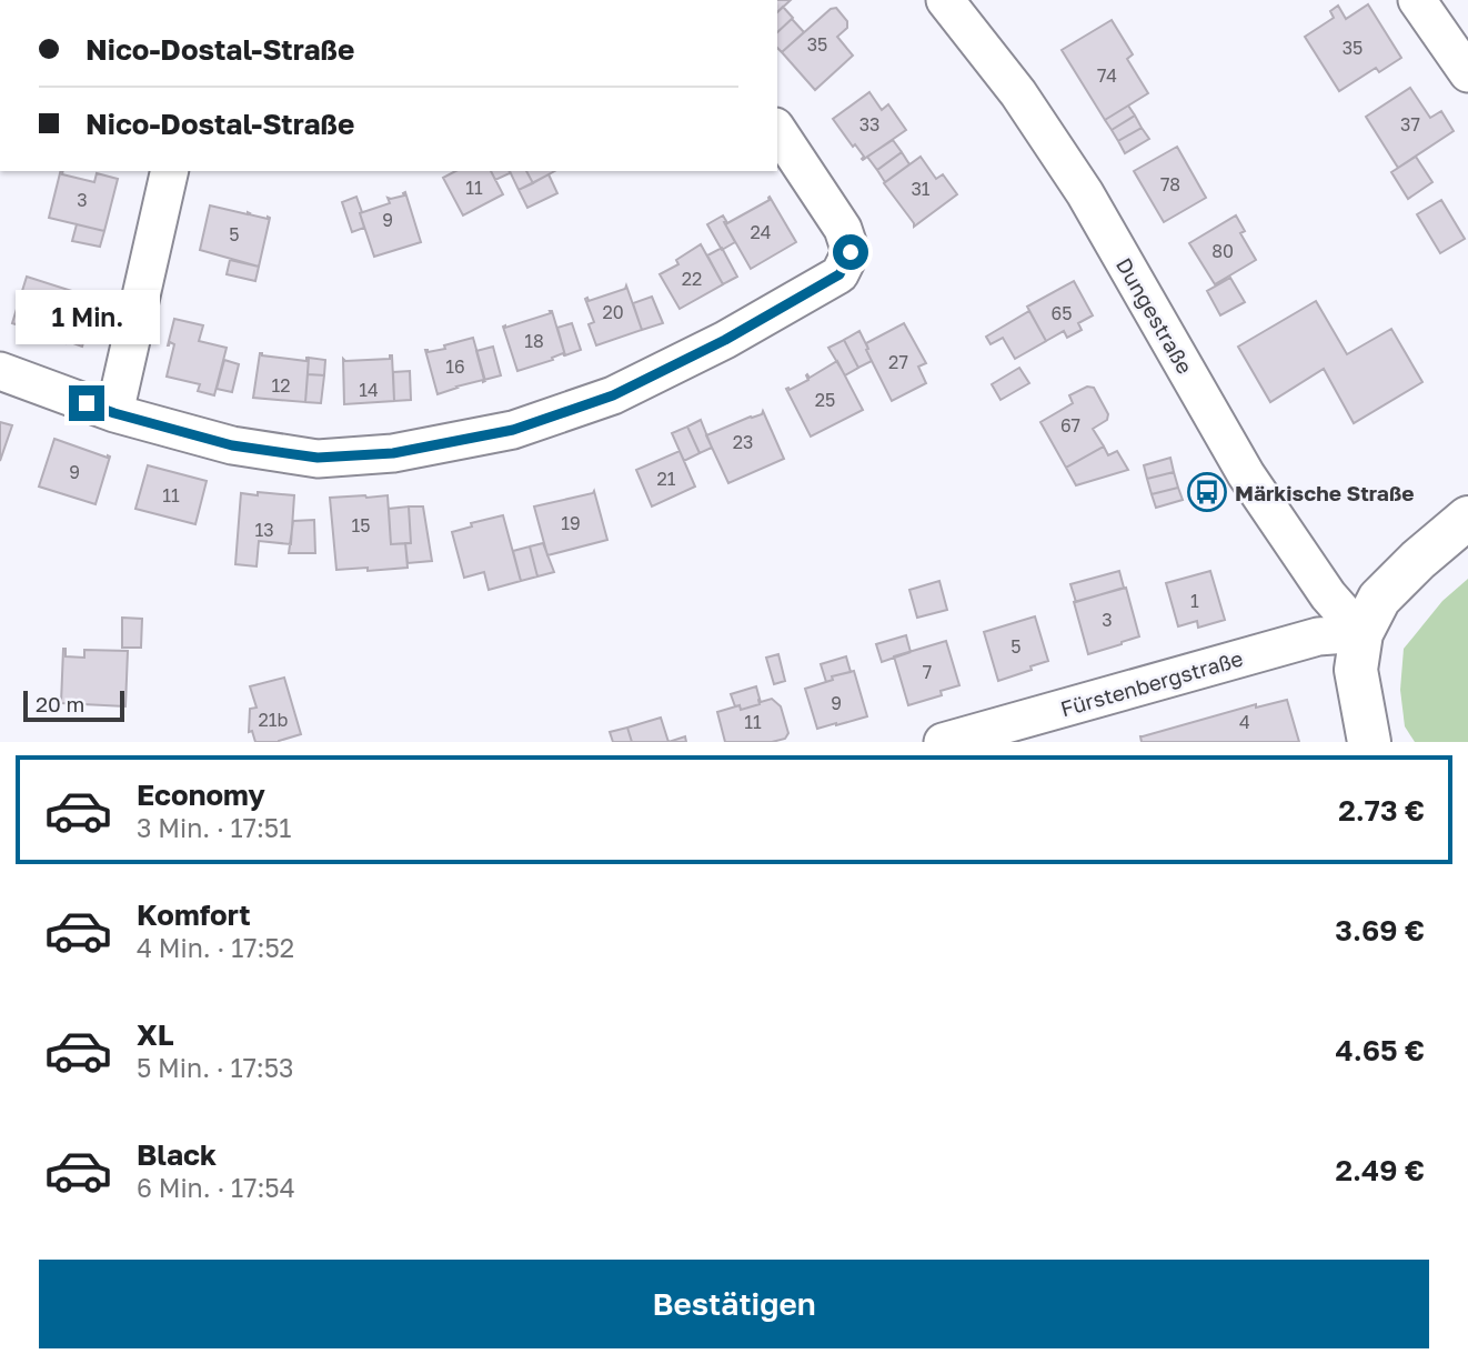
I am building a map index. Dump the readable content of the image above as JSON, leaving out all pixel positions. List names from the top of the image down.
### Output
{
  "streets": {
    "street": ["Dungestraße", "Fürstenbergstraße"]
  },
  "crossings": [
    ["Dungestraße", "Fürstenbergstraße"]
  ],
  "places": {
    "bus stop": ["Märkische Straße"]
  },
  "house_numbers": [
    "35",
    "35",
    "74",
    "33",
    "37",
    "78",
    "11",
    "31",
    "3",
    "9",
    "24",
    "5",
    "80",
    "22",
    "20",
    "65",
    "18",
    "27",
    "16",
    "12",
    "14",
    "25",
    "67",
    "23",
    "9",
    "21",
    "11",
    "19",
    "15",
    "13",
    "1",
    "3",
    "5",
    "7",
    "9",
    "21b",
    "11",
    "4"
  ],
  "scale_bar": "20 m",
  "page": {
    "banner": ["Nico-Dostal-Straße", "Nico-Dostal-Straße"],
    "bubble": "1 Min.",
    "scale": "20 m",
    "list": [
      {
        "name": "Economy",
        "note": "3 Min. · 17:51",
        "value": "2.73 €"
      },
      {
        "name": "Komfort",
        "note": "4 Min. · 17:52",
        "value": "3.69 €"
      },
      {
        "name": "XL",
        "note": "5 Min. · 17:53",
        "value": "4.65 €"
      },
      {
        "name": "Black",
        "note": "6 Min. · 17:54",
        "value": "2.49 €"
      }
    ],
    "buttons": "Bestätigen"
  }
}
